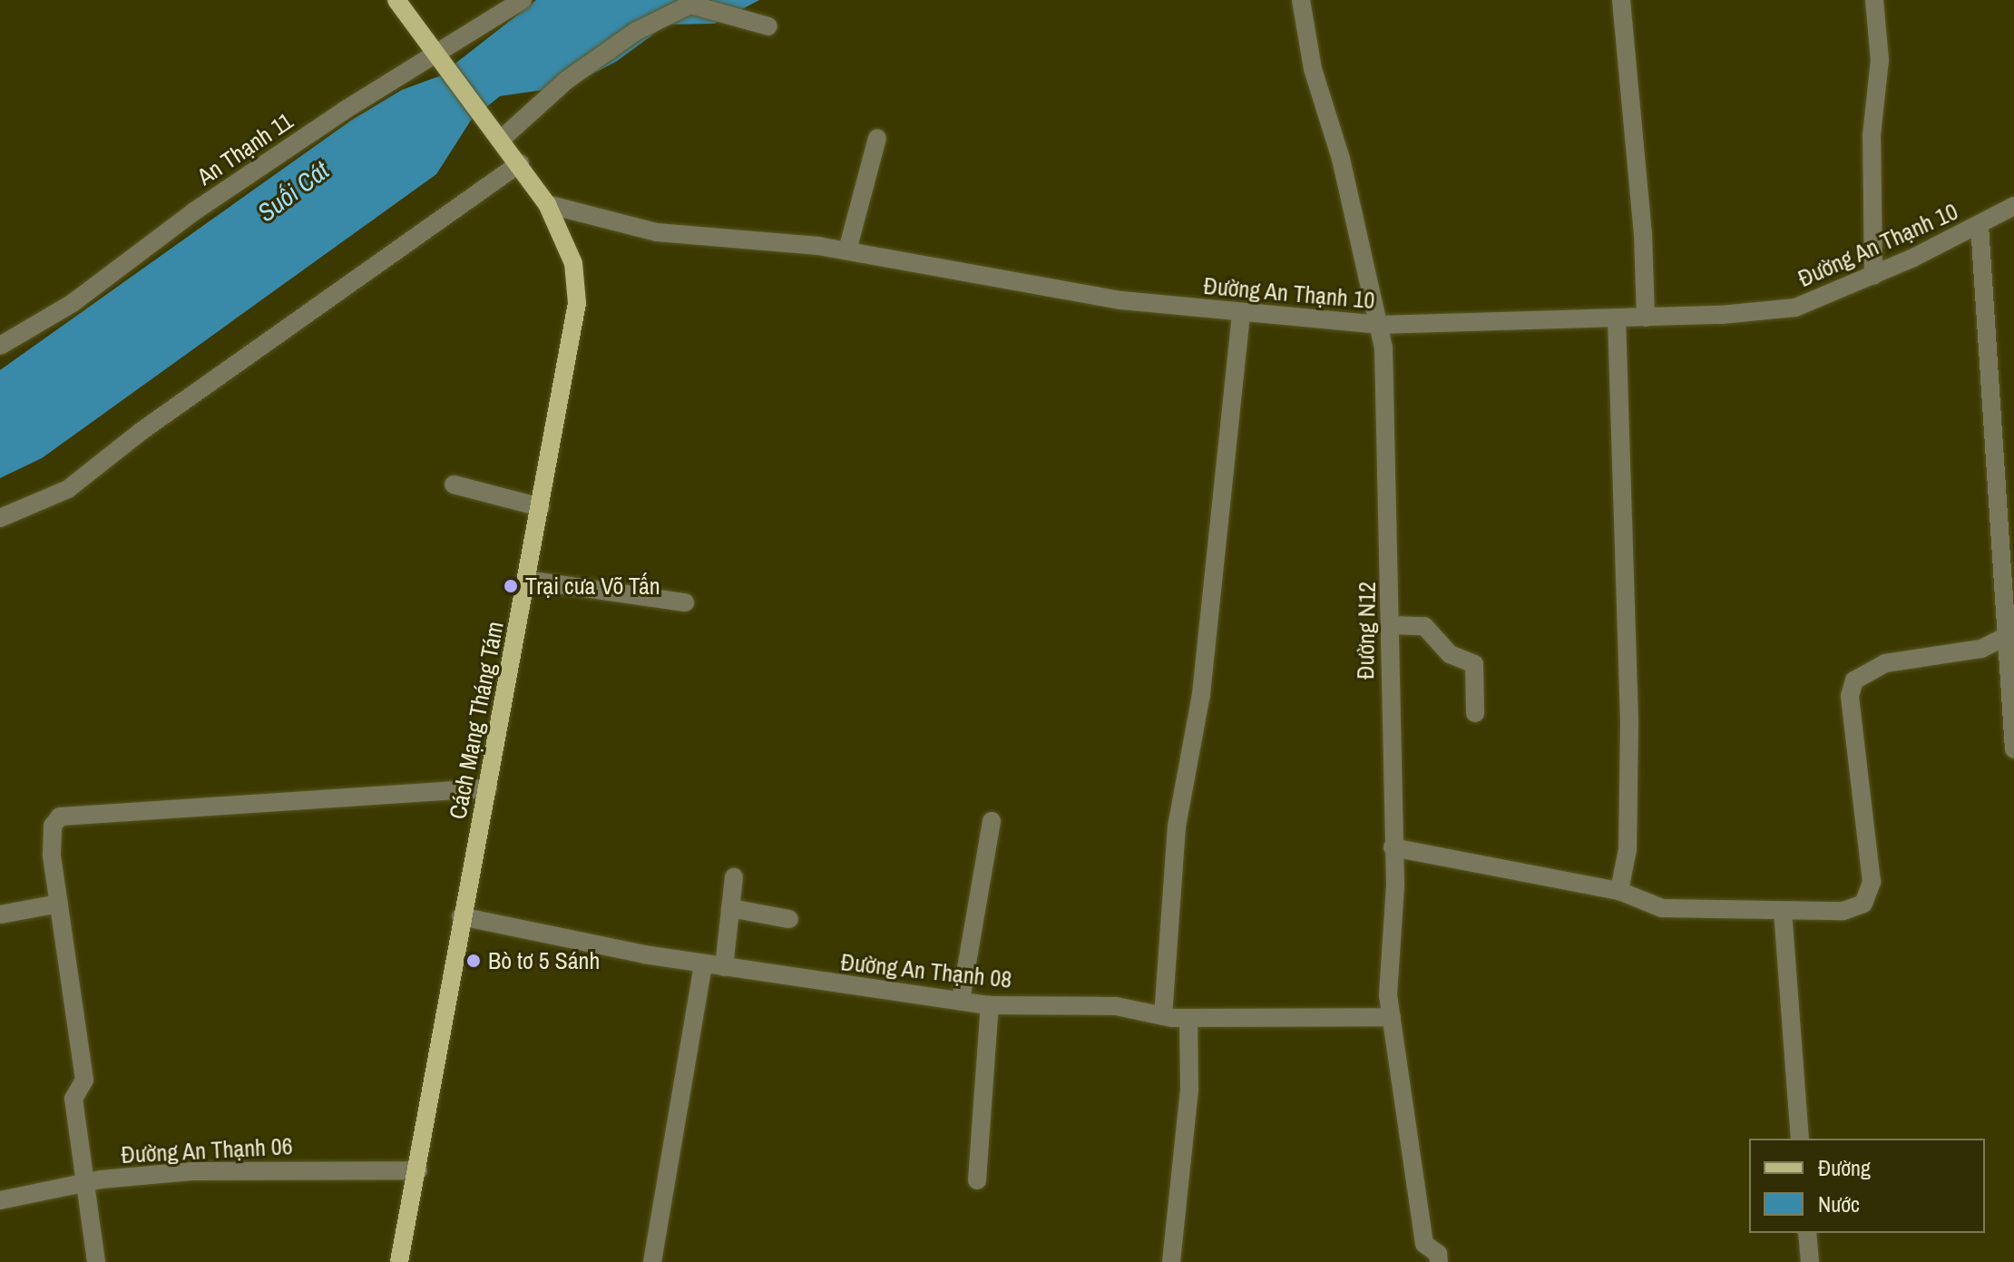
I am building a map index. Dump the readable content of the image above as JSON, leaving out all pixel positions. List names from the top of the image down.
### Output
{
  "streets": {
    "main road": ["Cách Mạng Tháng Tám"],
    "street": [
      "An Thạnh 11",
      "Đường An Thạnh 10",
      "Đường N12",
      "Đường An Thạnh 08",
      "Đường An Thạnh 06"
    ]
  },
  "crossings": [
    ["An Thạnh 11", "Cách Mạng Tháng Tám"],
    ["Đường An Thạnh 10", "Đường N12"],
    ["Đường An Thạnh 10", "Cách Mạng Tháng Tám"],
    ["Đường N12", "Đường An Thạnh 08"],
    ["Cách Mạng Tháng Tám", "Đường An Thạnh 08"],
    ["Cách Mạng Tháng Tám", "Đường An Thạnh 06"]
  ],
  "water": ["Suối Cát"],
  "places": ["Trại cưa Võ Tấn", "Bò tơ 5 Sánh"],
  "legend": ["Đường", "Nước"]
}
